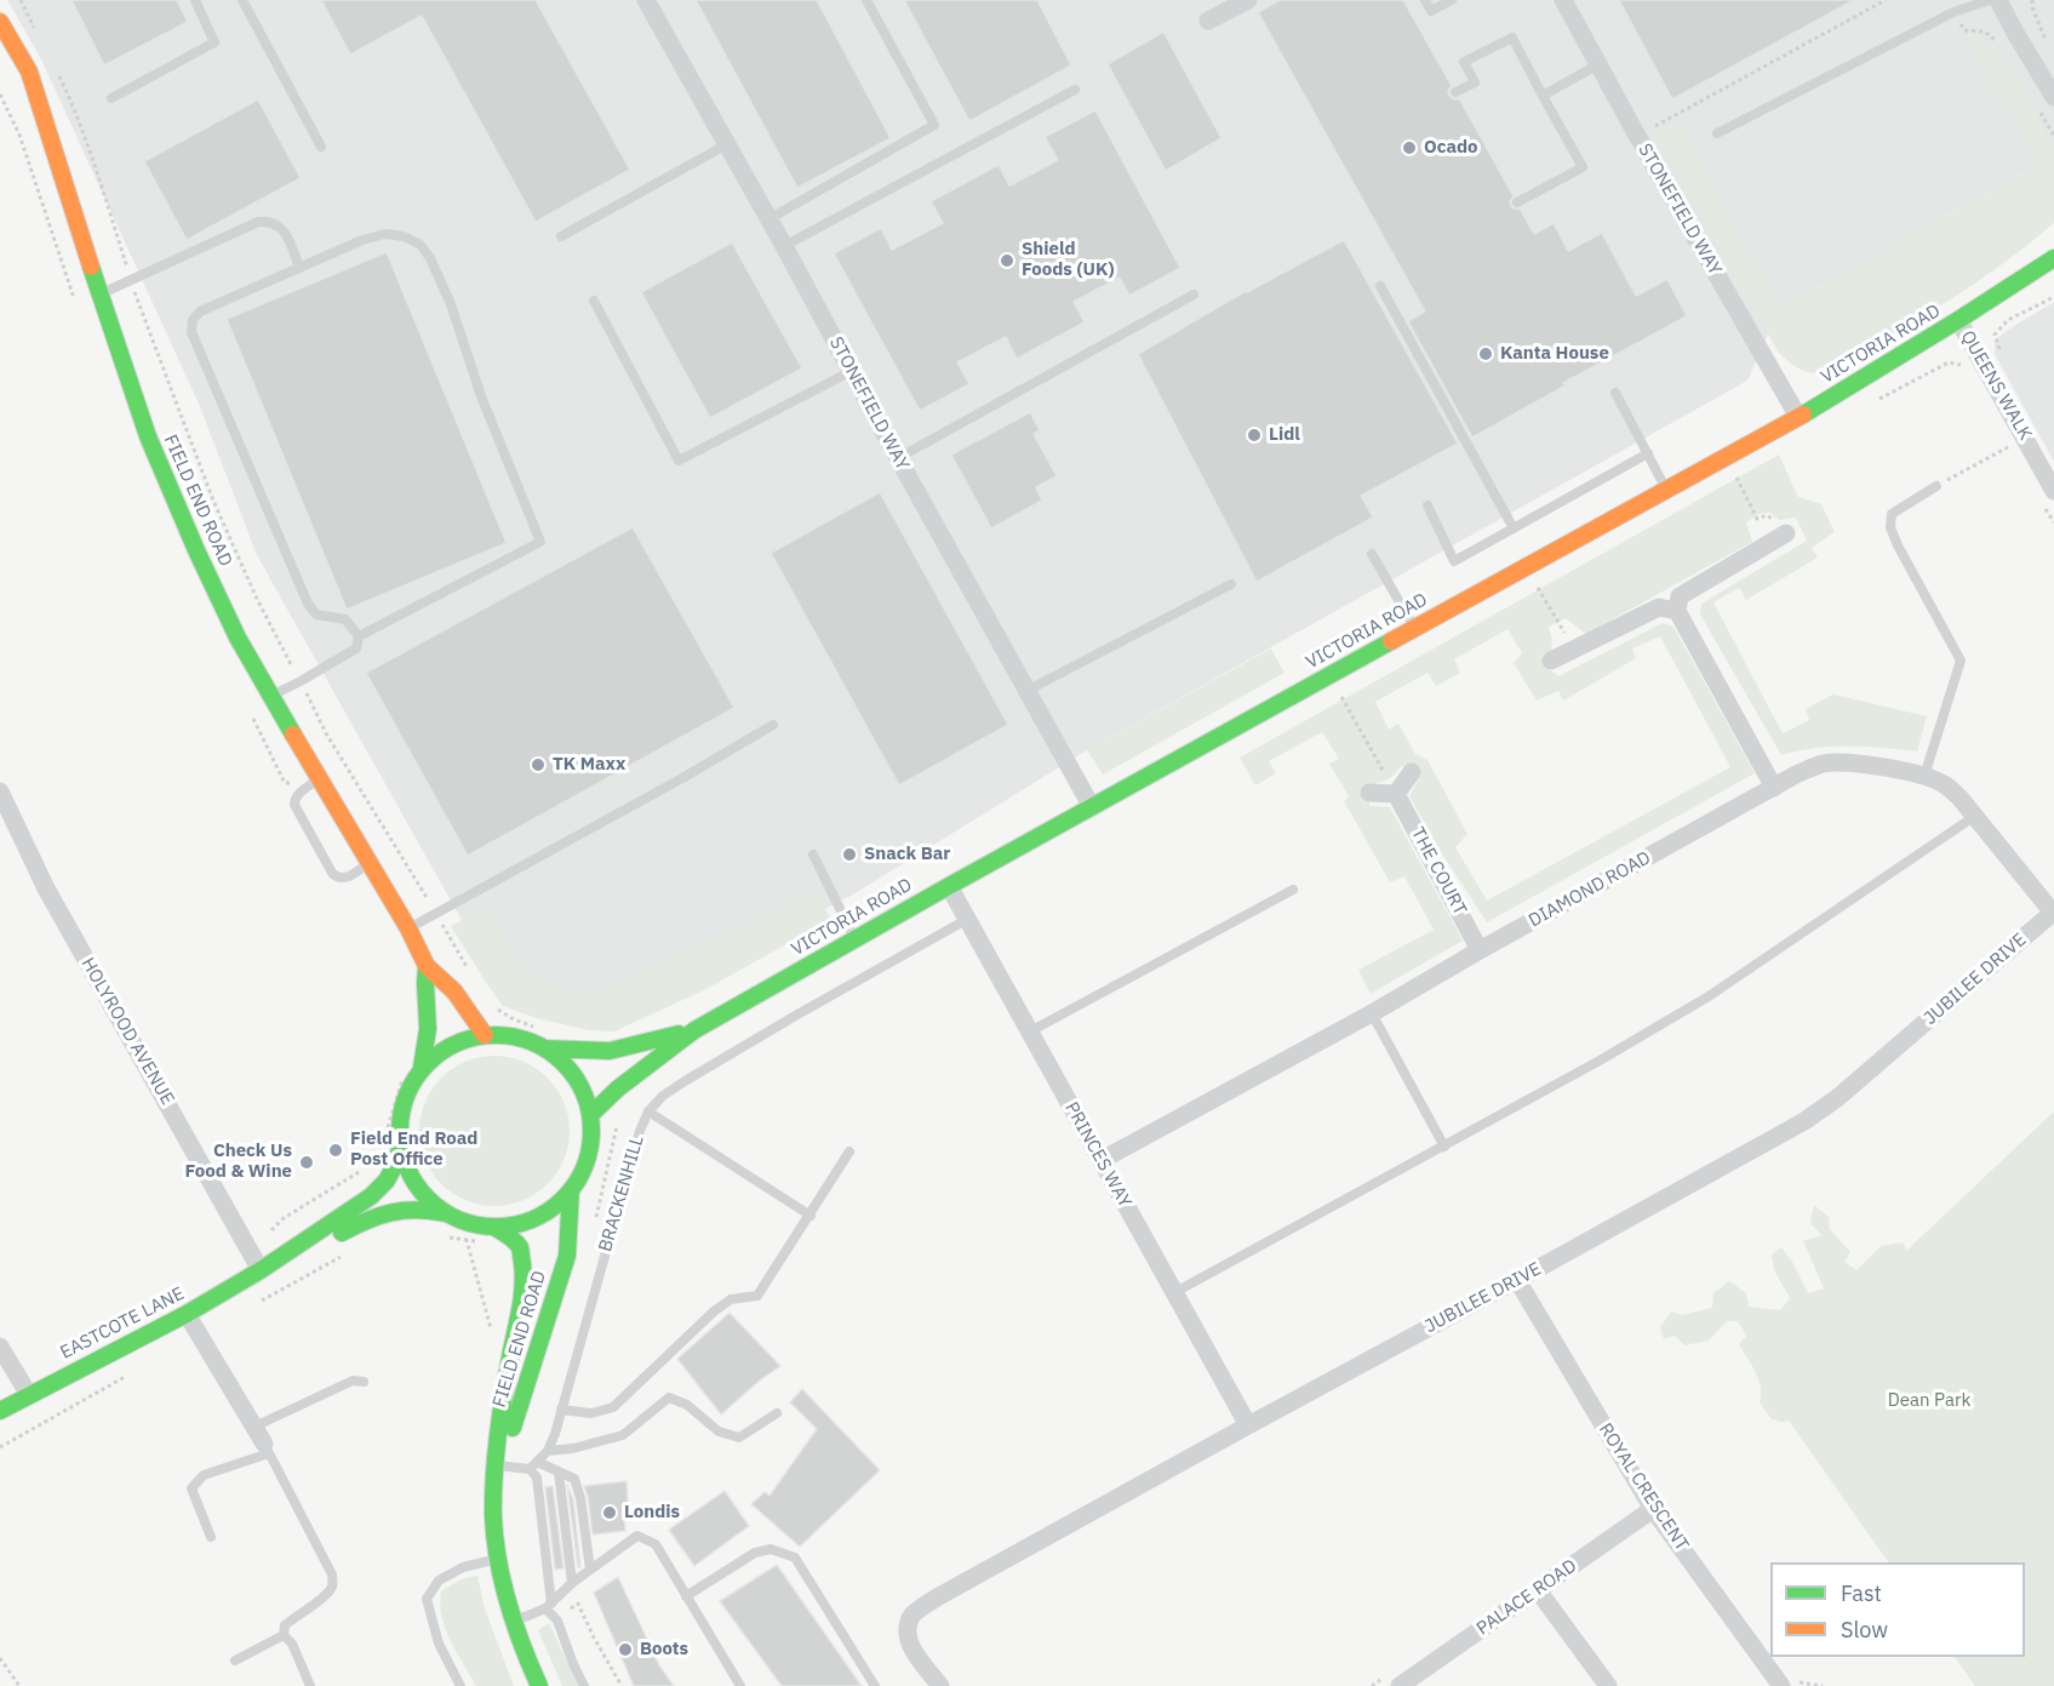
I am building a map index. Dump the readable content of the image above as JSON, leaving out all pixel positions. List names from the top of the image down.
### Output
{
  "streets": {
    "street": [
      "STONEFIELD WAY",
      "VICTORIA ROAD",
      "QUEENS WALK",
      "FIELD END ROAD",
      "THE COURT",
      "DIAMOND ROAD",
      "JUBILEE DRIVE",
      "HOLYROOD AVENUE",
      "PRINCES WAY",
      "EASTCOTE LANE",
      "ROYAL CRESCENT",
      "PALACE ROAD"
    ],
    "lane": ["BRACKENHILL"]
  },
  "crossings": [
    ["STONEFIELD WAY", "VICTORIA ROAD"],
    ["VICTORIA ROAD", "QUEENS WALK"],
    ["VICTORIA ROAD", "FIELD END ROAD"],
    ["VICTORIA ROAD", "PRINCES WAY"],
    ["VICTORIA ROAD", "EASTCOTE LANE"],
    ["FIELD END ROAD", "EASTCOTE LANE"],
    ["THE COURT", "DIAMOND ROAD"],
    ["DIAMOND ROAD", "JUBILEE DRIVE"],
    ["DIAMOND ROAD", "PRINCES WAY"],
    ["JUBILEE DRIVE", "PRINCES WAY"],
    ["JUBILEE DRIVE", "ROYAL CRESCENT"],
    ["HOLYROOD AVENUE", "EASTCOTE LANE"],
    ["PRINCES WAY", "BRACKENHILL"],
    ["ROYAL CRESCENT", "PALACE ROAD"]
  ],
  "parks": ["Dean Park"],
  "places": [
    "Ocado",
    "Shield Foods (UK)",
    "Kanta House",
    "Lidl",
    "TK Maxx",
    "Snack Bar",
    "Field End Road Post Office",
    "Check Us Food & Wine",
    "Londis",
    "Boots"
  ],
  "legend": ["Fast", "Slow"]
}
